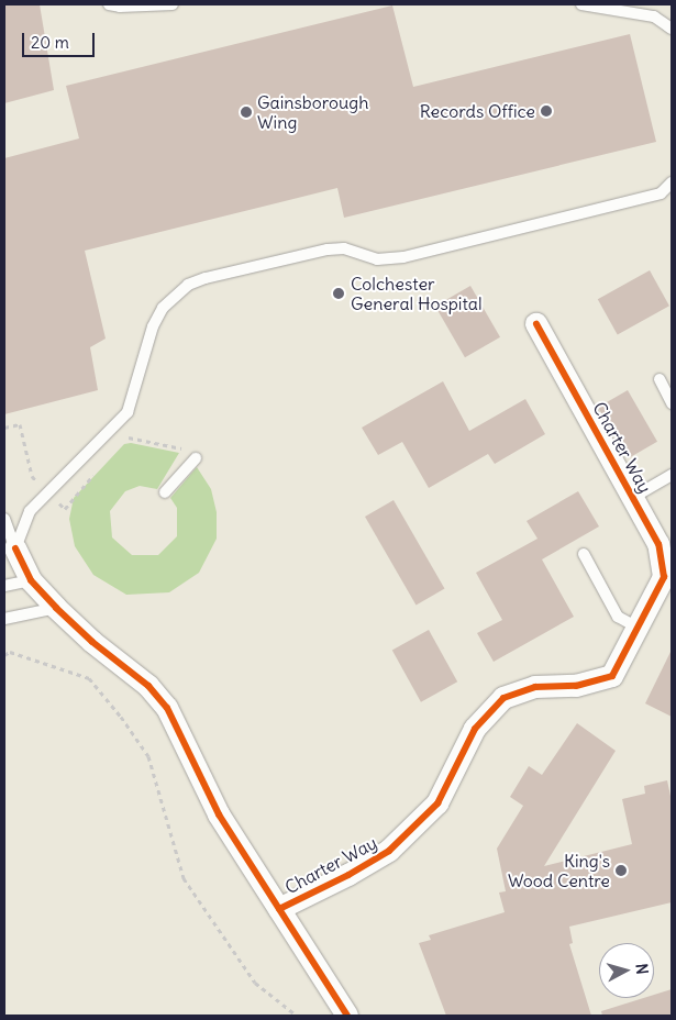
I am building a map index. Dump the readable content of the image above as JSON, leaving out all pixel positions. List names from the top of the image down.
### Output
{
  "streets": {
    "street": ["Charter Way"]
  },
  "places": [
    "Records Office",
    "Gainsborough Wing",
    "Colchester General Hospital",
    "King's Wood Centre"
  ],
  "scale_bar": "20 m",
  "north": "right"
}
